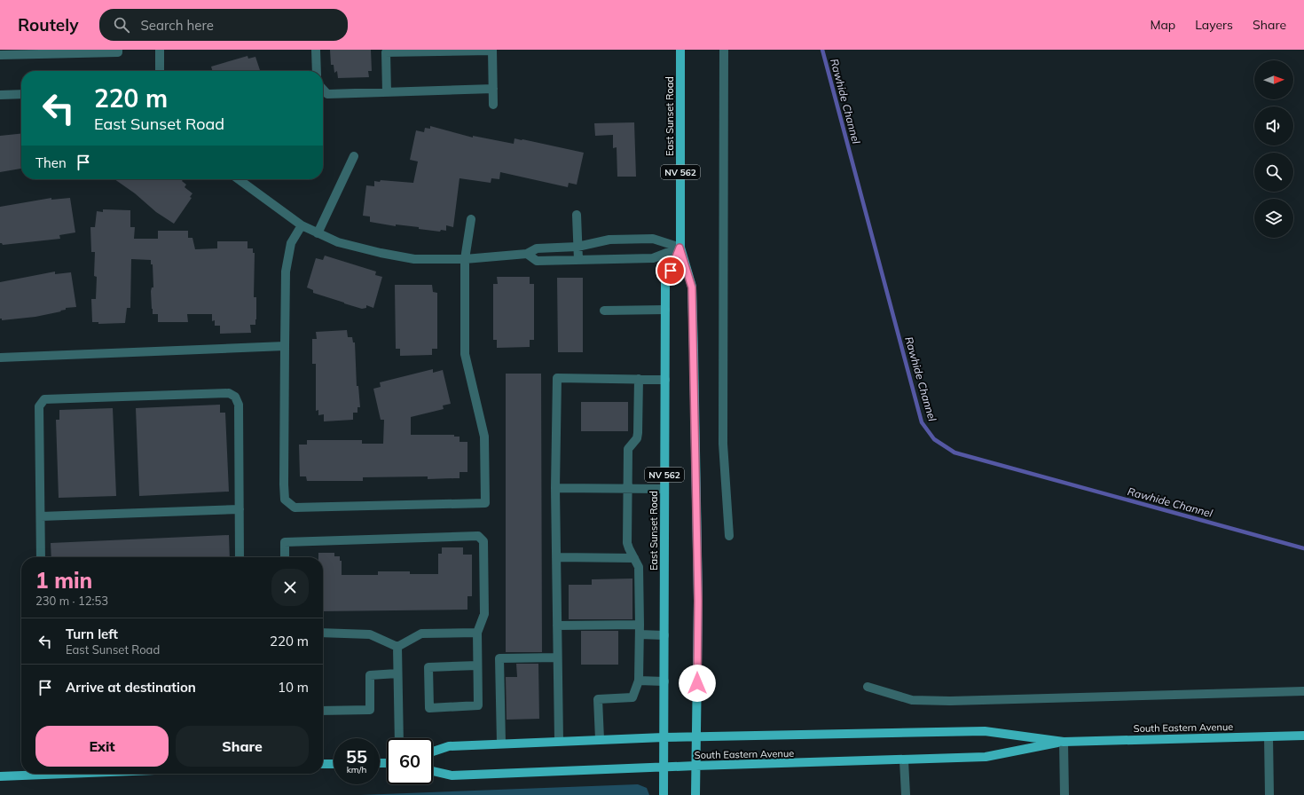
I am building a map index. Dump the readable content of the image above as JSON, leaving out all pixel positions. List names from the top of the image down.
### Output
{
  "streets": {
    "main road": ["East Sunset Road", "NV 562", "South Eastern Avenue"]
  },
  "crossings": [
    ["East Sunset Road", "South Eastern Avenue"]
  ],
  "water": ["Rawhide Channel"],
  "north": "right",
  "page": {
    "header": "Routely",
    "search": "Search here",
    "nav": ["Map", "Layers", "Share"],
    "turn": ["220 m", "East Sunset Road"],
    "then": "Then",
    "heading": ["1 min", "230 m · 12:53"],
    "list": [
      {
        "name": "Turn left",
        "note": "East Sunset Road",
        "value": "220 m"
      },
      {
        "name": "Arrive at destination",
        "value": "10 m"
      }
    ],
    "buttons": ["Exit", "Share"],
    "speed": "55 km/h",
    "limit": "60"
  }
}
